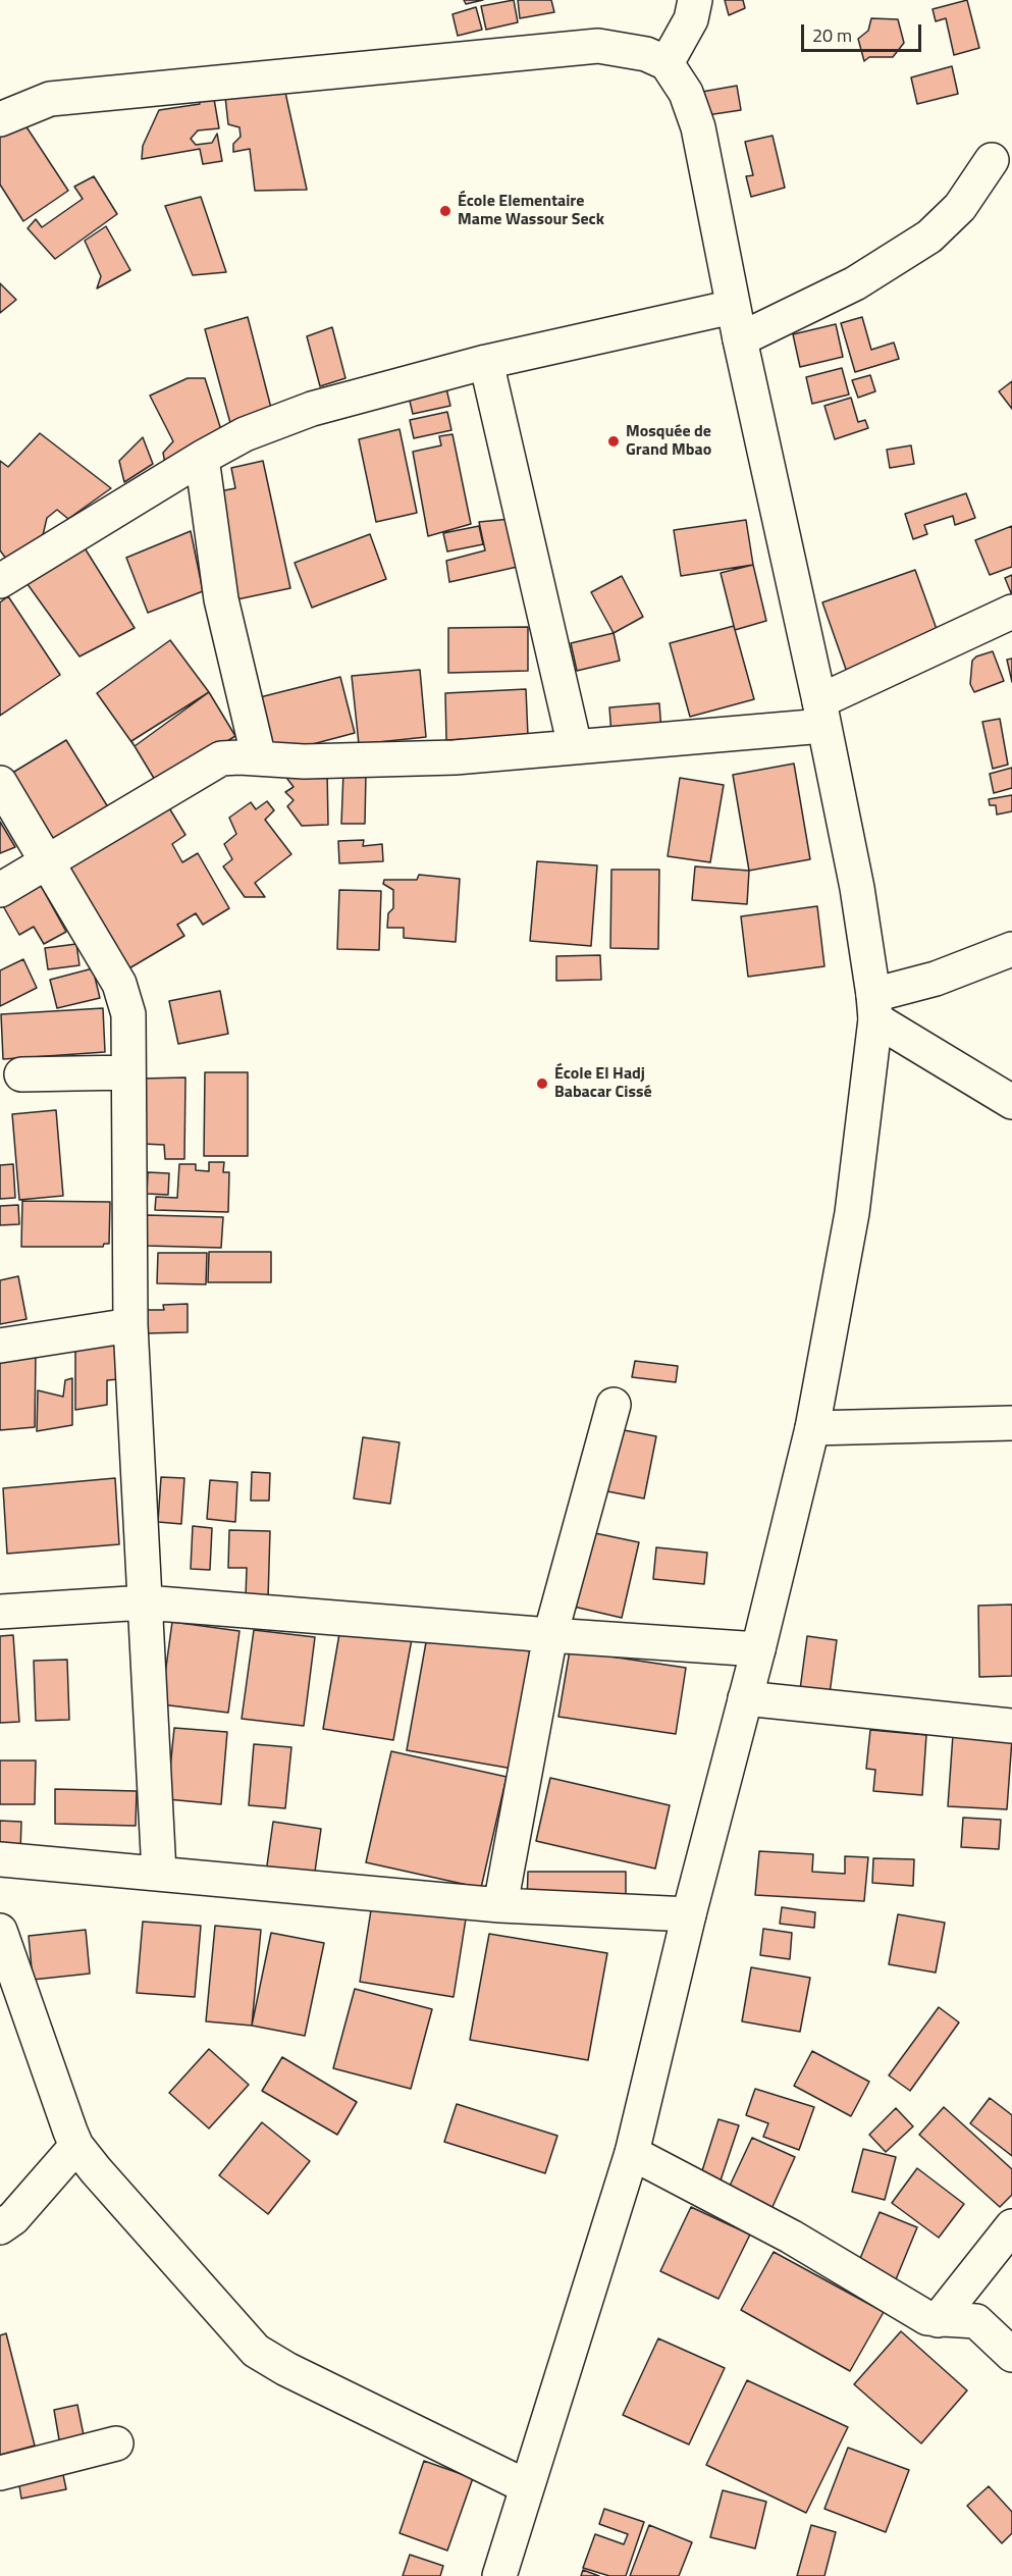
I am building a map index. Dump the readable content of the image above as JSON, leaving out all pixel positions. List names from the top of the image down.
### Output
{
  "places": ["École Elementaire Mame Wassour Seck", "Mosquée de Grand Mbao", "École El Hadj Babacar Cissé"],
  "scale_bar": "20 m"
}
